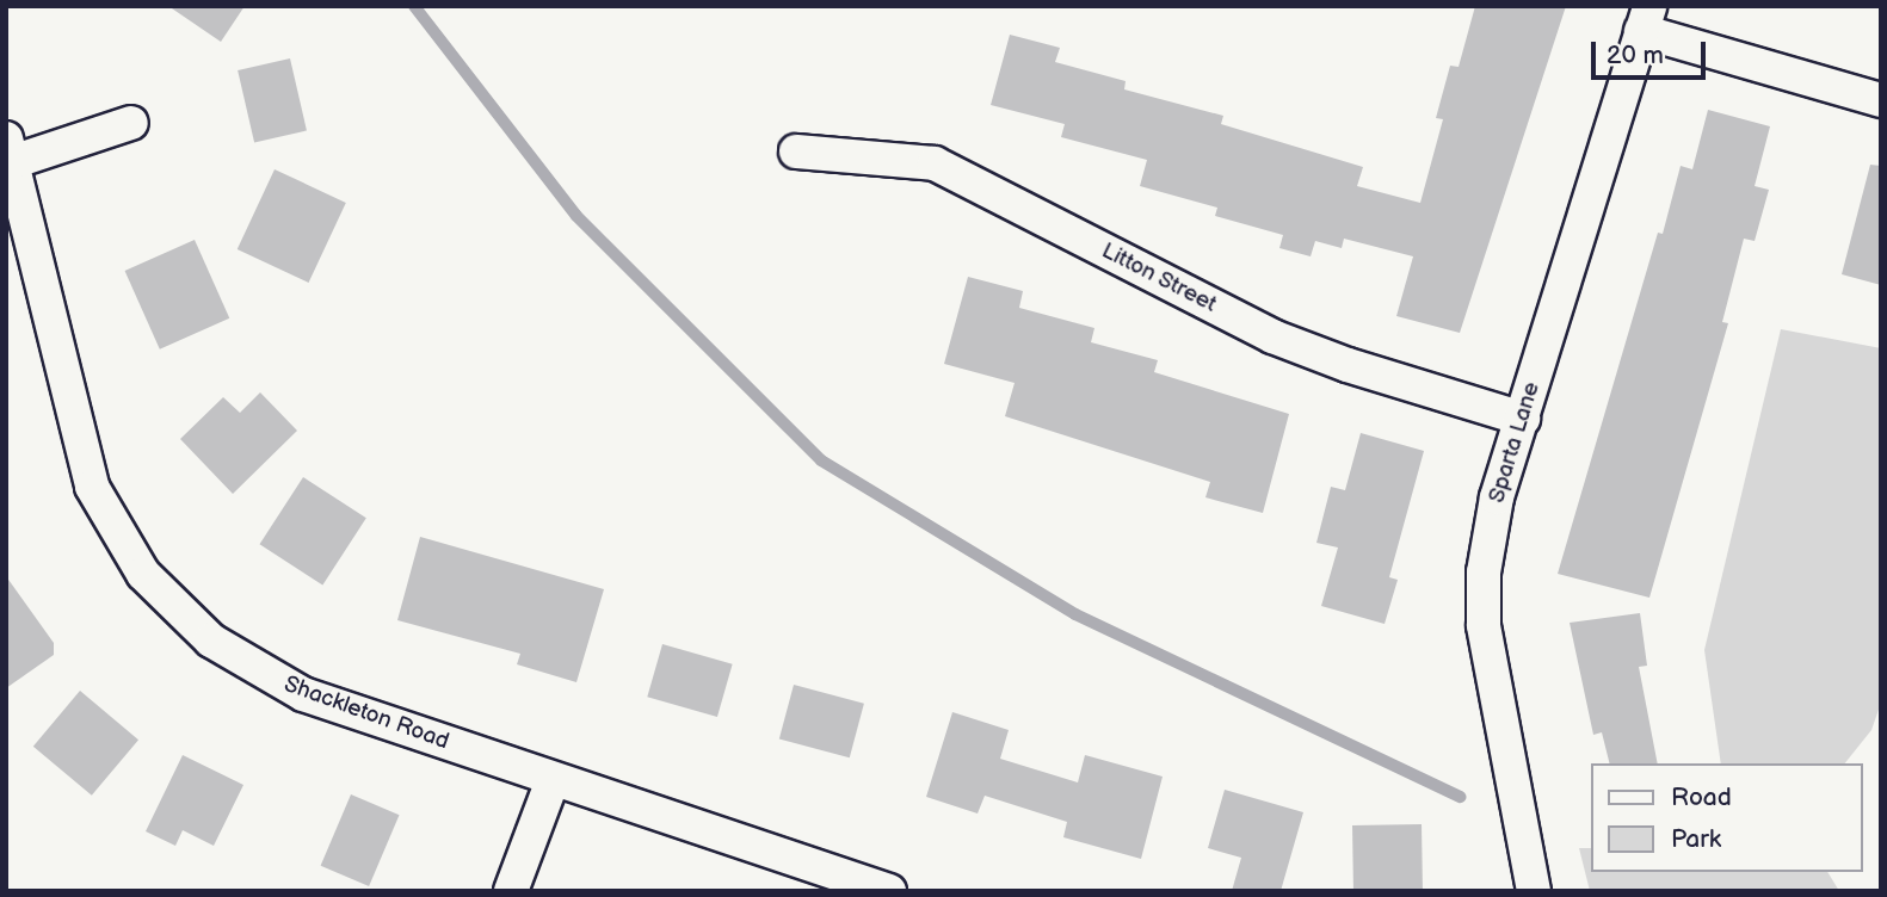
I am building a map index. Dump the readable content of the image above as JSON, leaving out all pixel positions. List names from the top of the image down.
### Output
{
  "streets": {
    "street": ["Litton Street", "Sparta Lane", "Shackleton Road"]
  },
  "crossings": [
    ["Litton Street", "Sparta Lane"]
  ],
  "legend": ["Road", "Park"],
  "scale_bar": "20 m"
}
